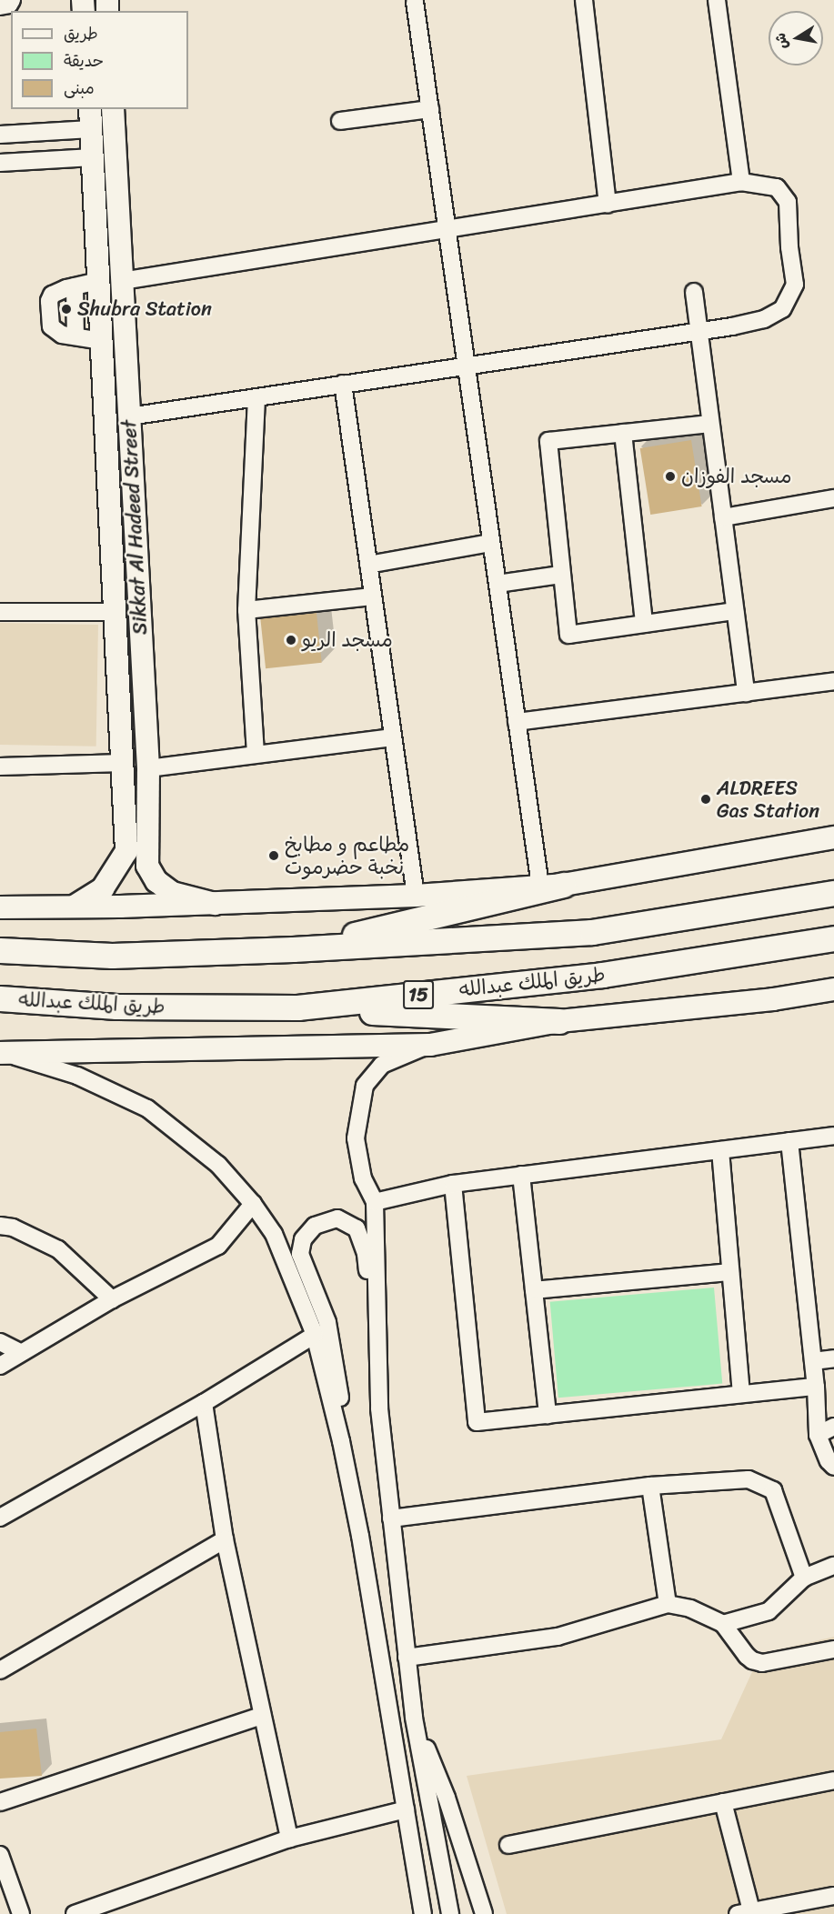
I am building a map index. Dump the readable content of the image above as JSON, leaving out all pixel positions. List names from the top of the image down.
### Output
{
  "streets": {
    "highway": ["طريق الملك عبدالله", "15"],
    "main road": ["Sikkat Al Hadeed Street"]
  },
  "places": [
    "Shubra Station",
    "مسجد الفوزان",
    "مسجد الريو",
    "ALDREES Gas Station",
    "مطاعم و مطابخ نخبة حضرموت"
  ],
  "legend": ["طريق", "حديقة", "مبنى"],
  "north": "left"
}
